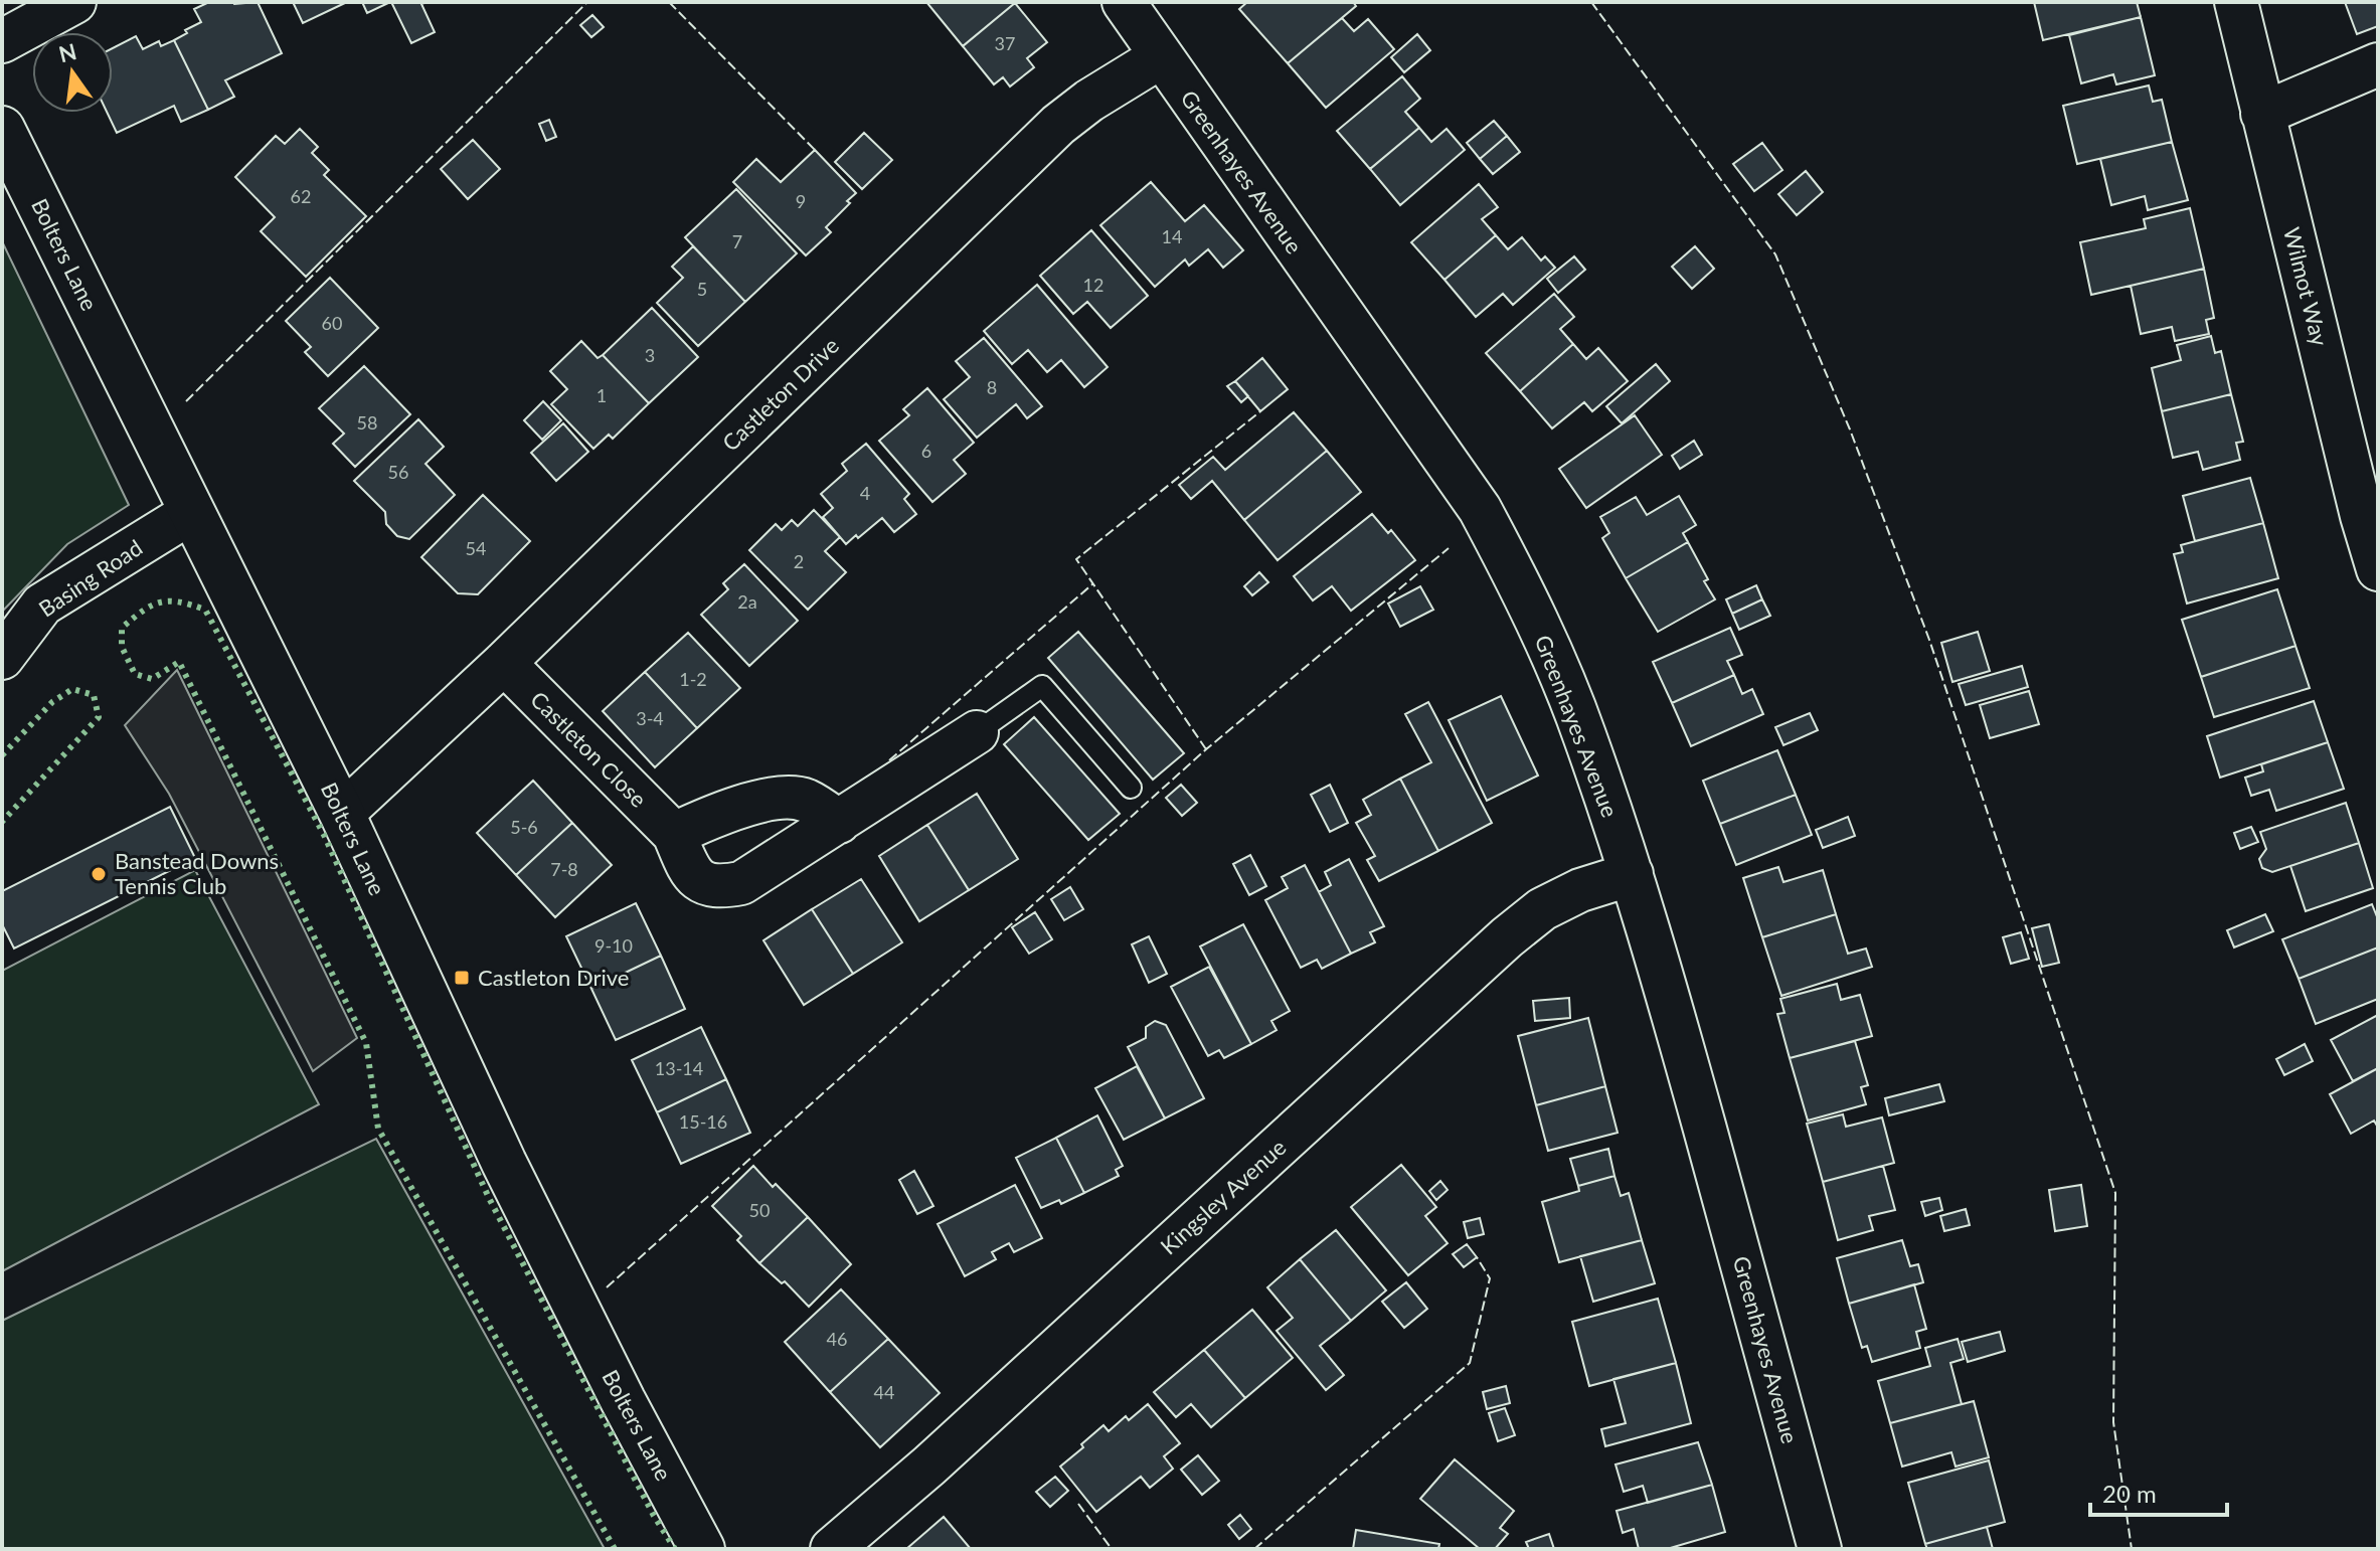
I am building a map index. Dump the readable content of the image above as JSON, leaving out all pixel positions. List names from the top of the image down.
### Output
{
  "streets": {
    "main road": ["Bolters Lane"],
    "street": [
      "Greenhayes Avenue",
      "Wilmot Way",
      "Castleton Drive",
      "Basing Road",
      "Castleton Close",
      "Kingsley Avenue"
    ]
  },
  "crossings": [
    ["Greenhayes Avenue", "Castleton Drive"],
    ["Greenhayes Avenue", "Kingsley Avenue"],
    ["Bolters Lane", "Castleton Drive"],
    ["Bolters Lane", "Basing Road"],
    ["Castleton Drive", "Castleton Close"]
  ],
  "places": {
    "other": ["Banstead Downs Tennis Club"],
    "transit": ["Castleton Drive"]
  },
  "house_numbers": [
    "37",
    "62",
    "9",
    "14",
    "7",
    "12",
    "5",
    "60",
    "3",
    "8",
    "1",
    "58",
    "6",
    "56",
    "4",
    "54",
    "2",
    "2a",
    "1-2",
    "3-4",
    "5-6",
    "7-8",
    "9-10",
    "13-14",
    "15-16",
    "50",
    "46",
    "44"
  ],
  "scale_bar": "20 m",
  "north": "top"
}
